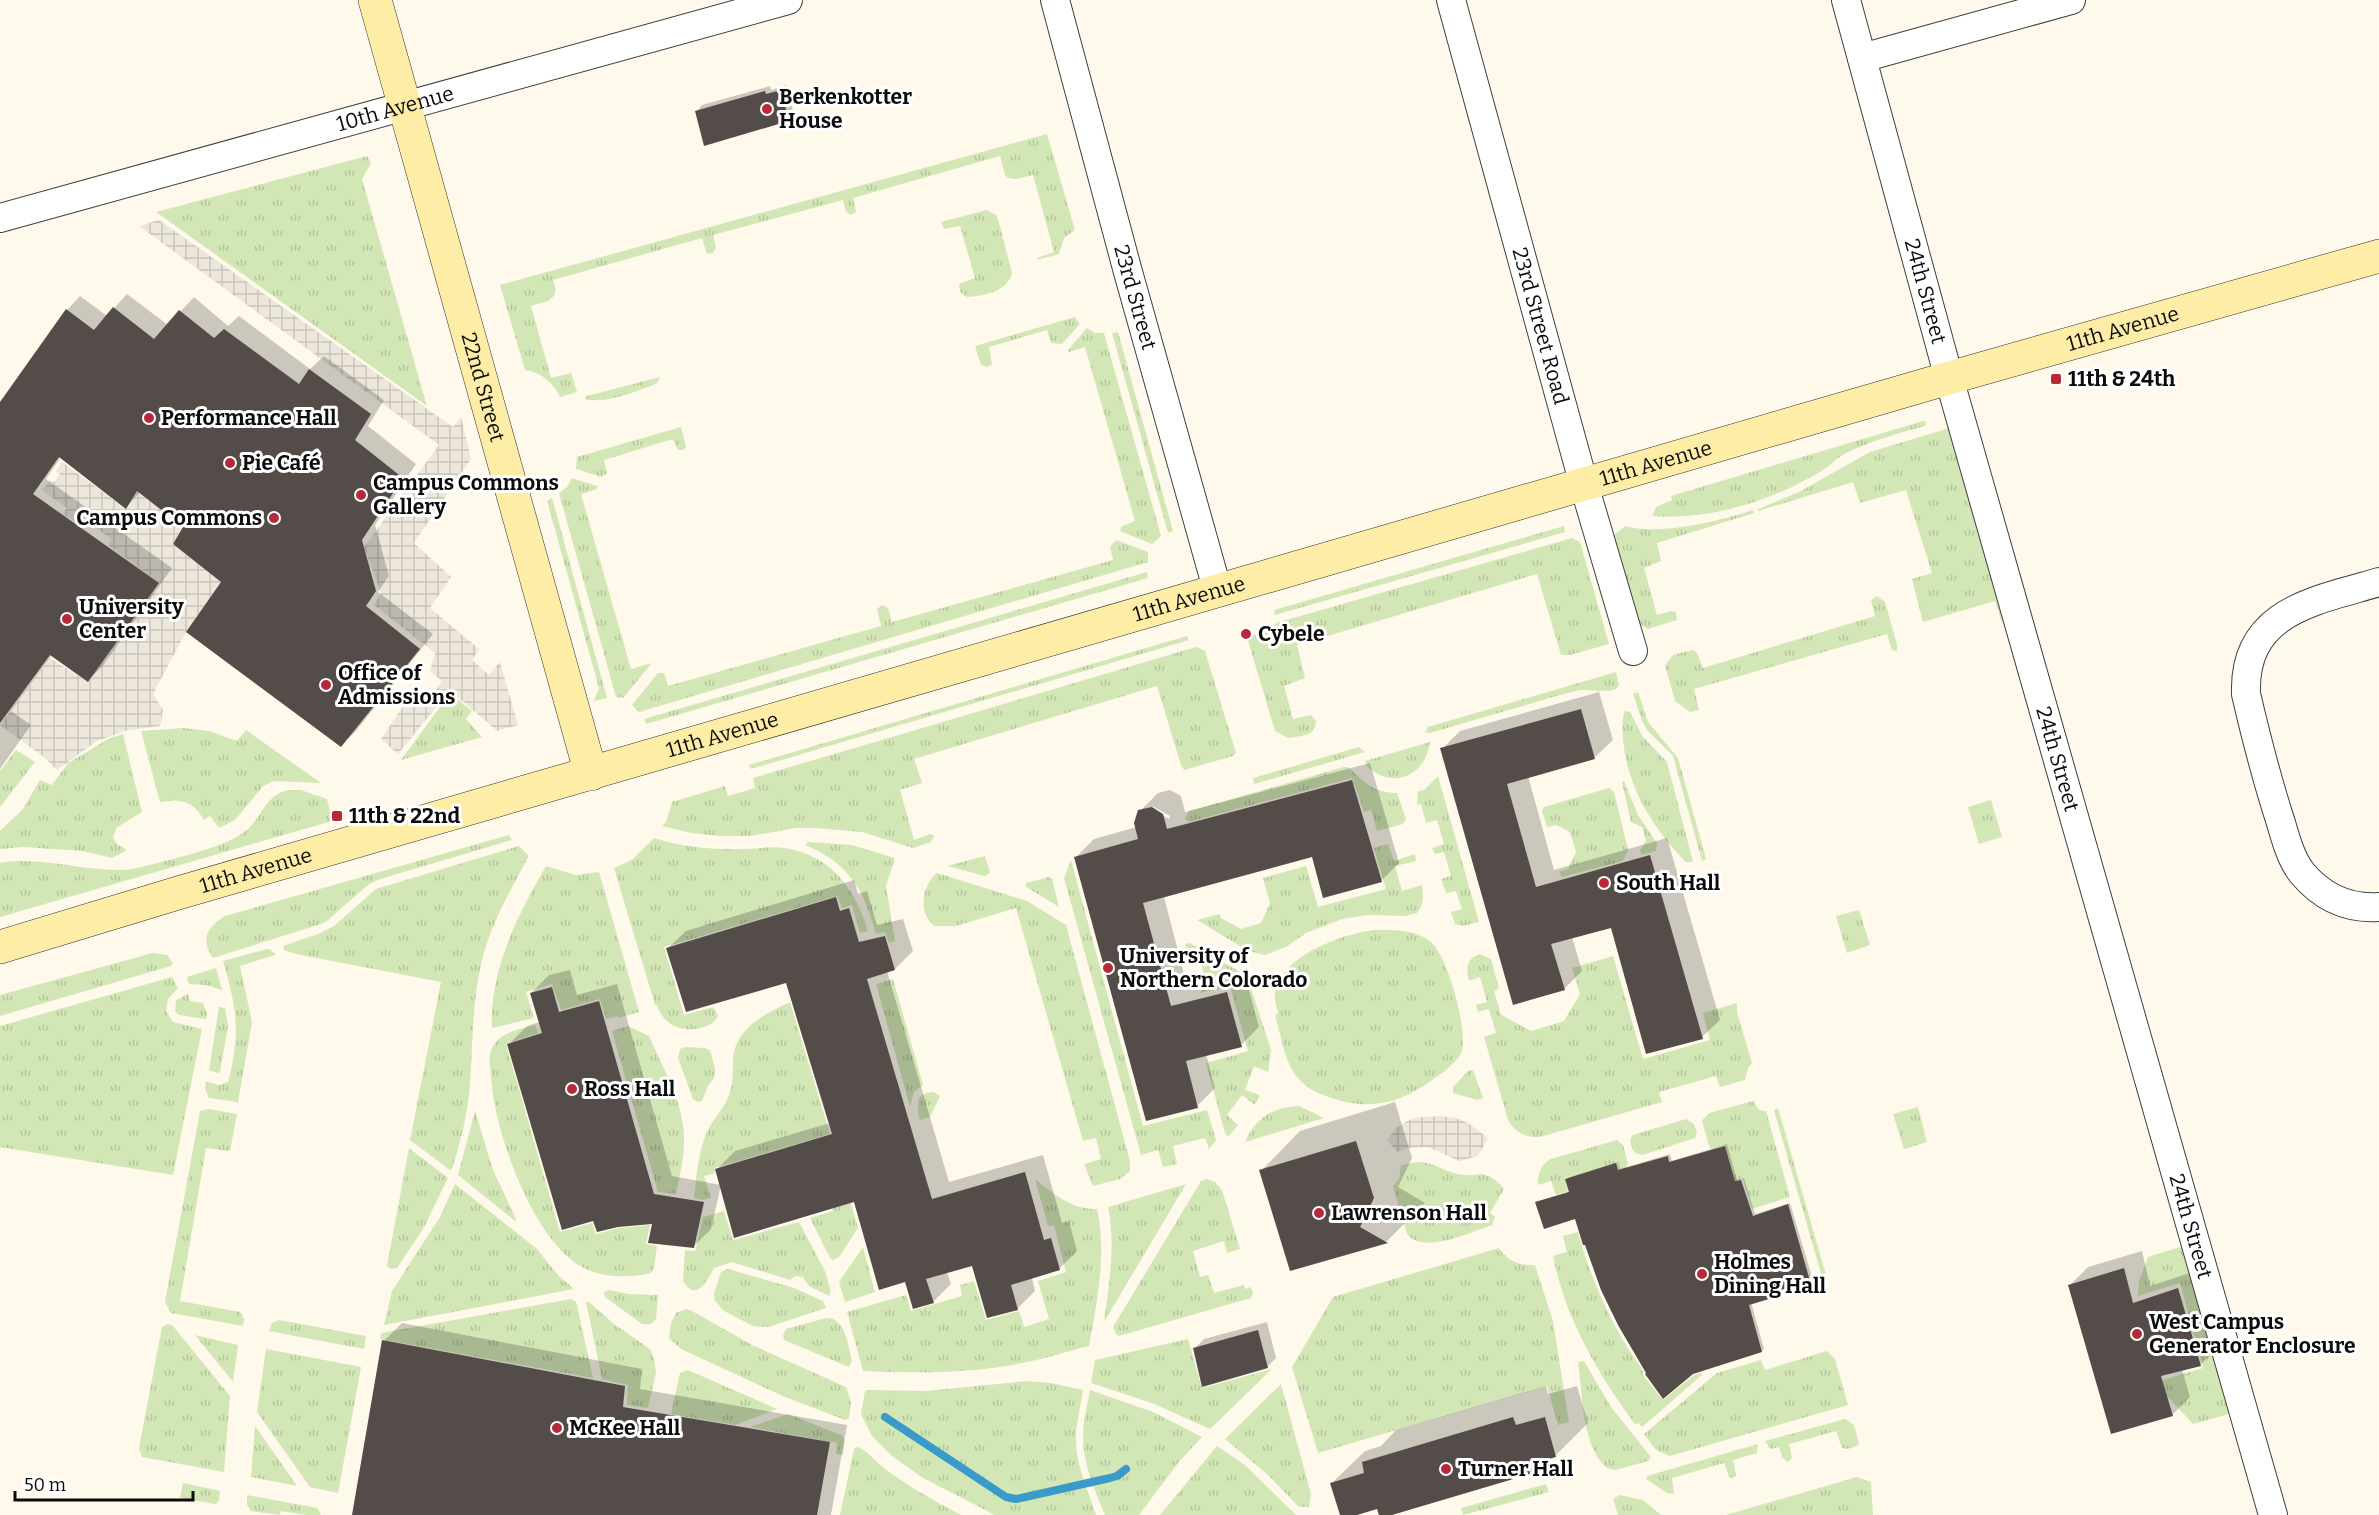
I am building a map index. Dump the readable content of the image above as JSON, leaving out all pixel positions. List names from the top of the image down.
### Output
{
  "streets": {
    "main road": ["11th Avenue", "22nd Street"],
    "street": [
      "10th Avenue",
      "24th Street",
      "23rd Street",
      "23rd Street Road"
    ]
  },
  "crossings": [
    ["10th Avenue", "22nd Street"],
    ["24th Street", "11th Avenue"],
    ["23rd Street", "11th Avenue"],
    ["23rd Street Road", "11th Avenue"],
    ["11th Avenue", "22nd Street"]
  ],
  "places": {
    "other": [
      "Berkenkotter House",
      "Performance Hall",
      "Pie Café",
      "Campus Commons Gallery",
      "Campus Commons",
      "University Center",
      "Cybele",
      "Office of Admissions",
      "South Hall",
      "University of Northern Colorado",
      "Ross Hall",
      "Lawrenson Hall",
      "Holmes Dining Hall",
      "West Campus Generator Enclosure",
      "McKee Hall",
      "Turner Hall"
    ],
    "transit": ["11th & 24th", "11th & 22nd"]
  },
  "scale_bar": "50 m"
}
